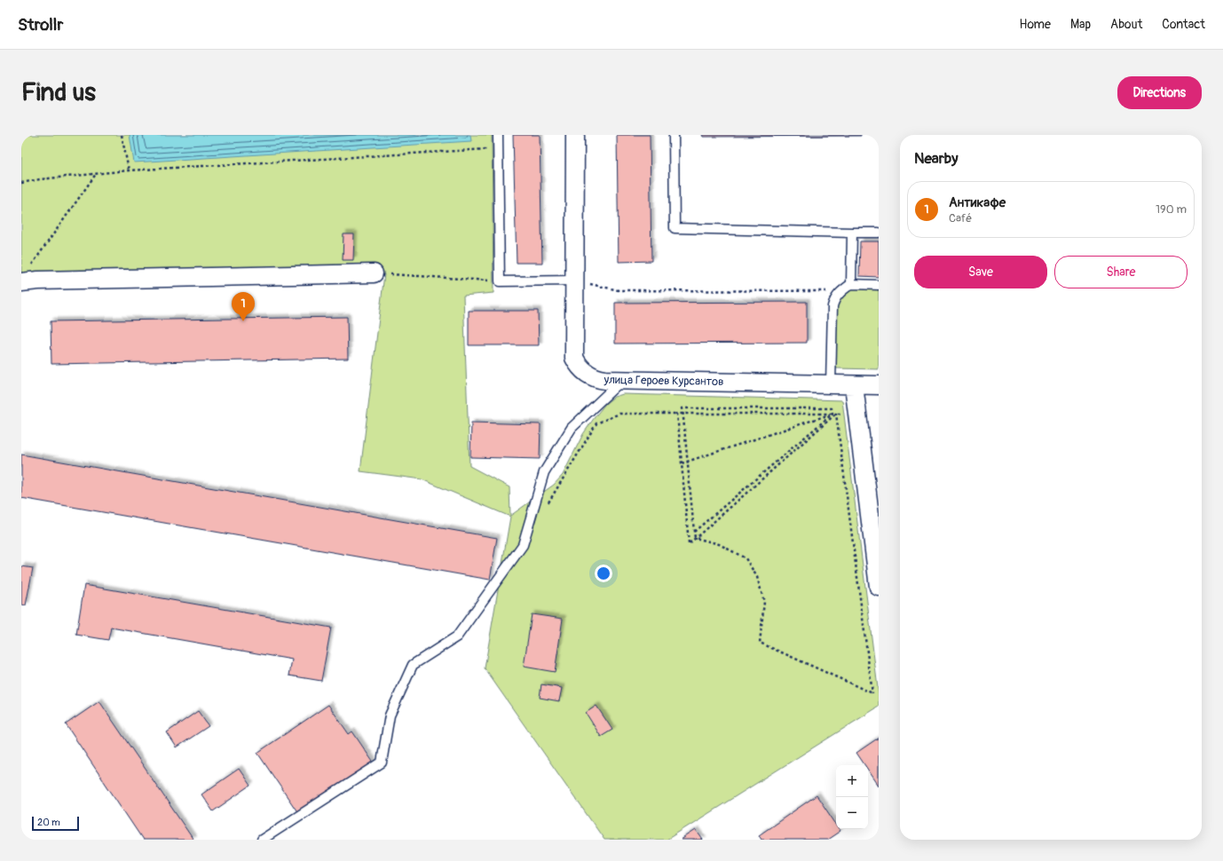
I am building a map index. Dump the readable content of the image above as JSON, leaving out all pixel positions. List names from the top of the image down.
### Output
{
  "streets": {
    "street": ["улица Героев Курсантов"]
  },
  "scale_bar": "20 m",
  "page": {
    "header": "Strollr",
    "nav": [
      "Home",
      "Map",
      "About",
      "Contact"
    ],
    "buttons": [
      "Directions",
      ["Save", "Share"]
    ],
    "title": "Find us",
    "heading": "Nearby",
    "list": [
      {
        "mark": "1",
        "name": "Антикафе",
        "note": "Café",
        "value": "190 m"
      }
    ],
    "pins": "1",
    "map_buttons": ["+", "−"],
    "scale": "20 m"
  }
}
